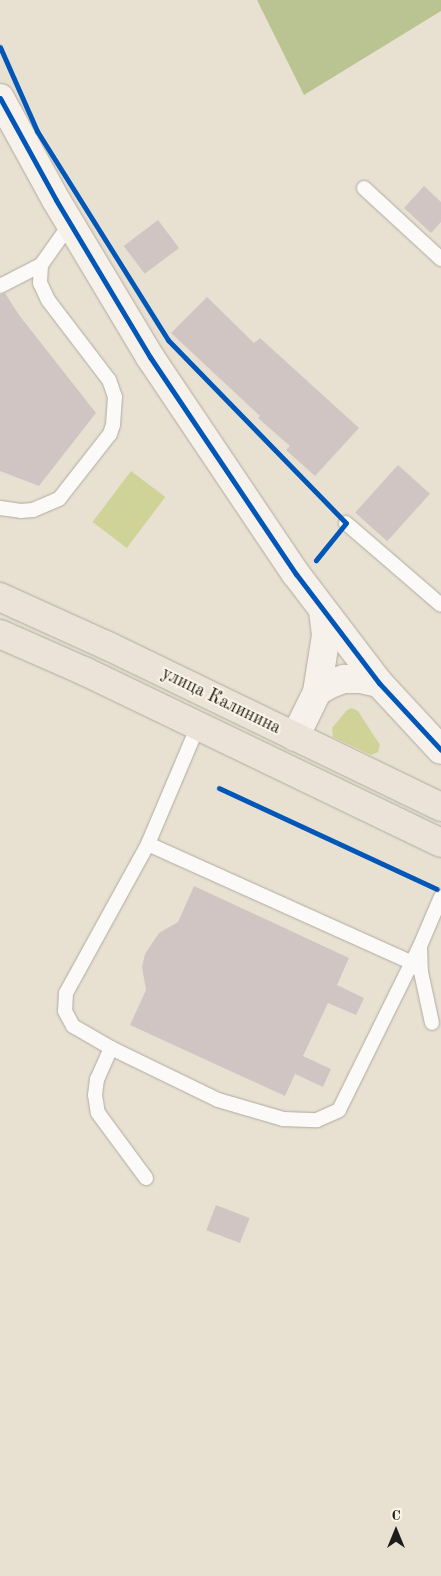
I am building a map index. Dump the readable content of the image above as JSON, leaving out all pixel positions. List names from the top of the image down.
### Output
{
  "streets": {
    "main road": ["улица Калинина"]
  },
  "north": "top"
}
